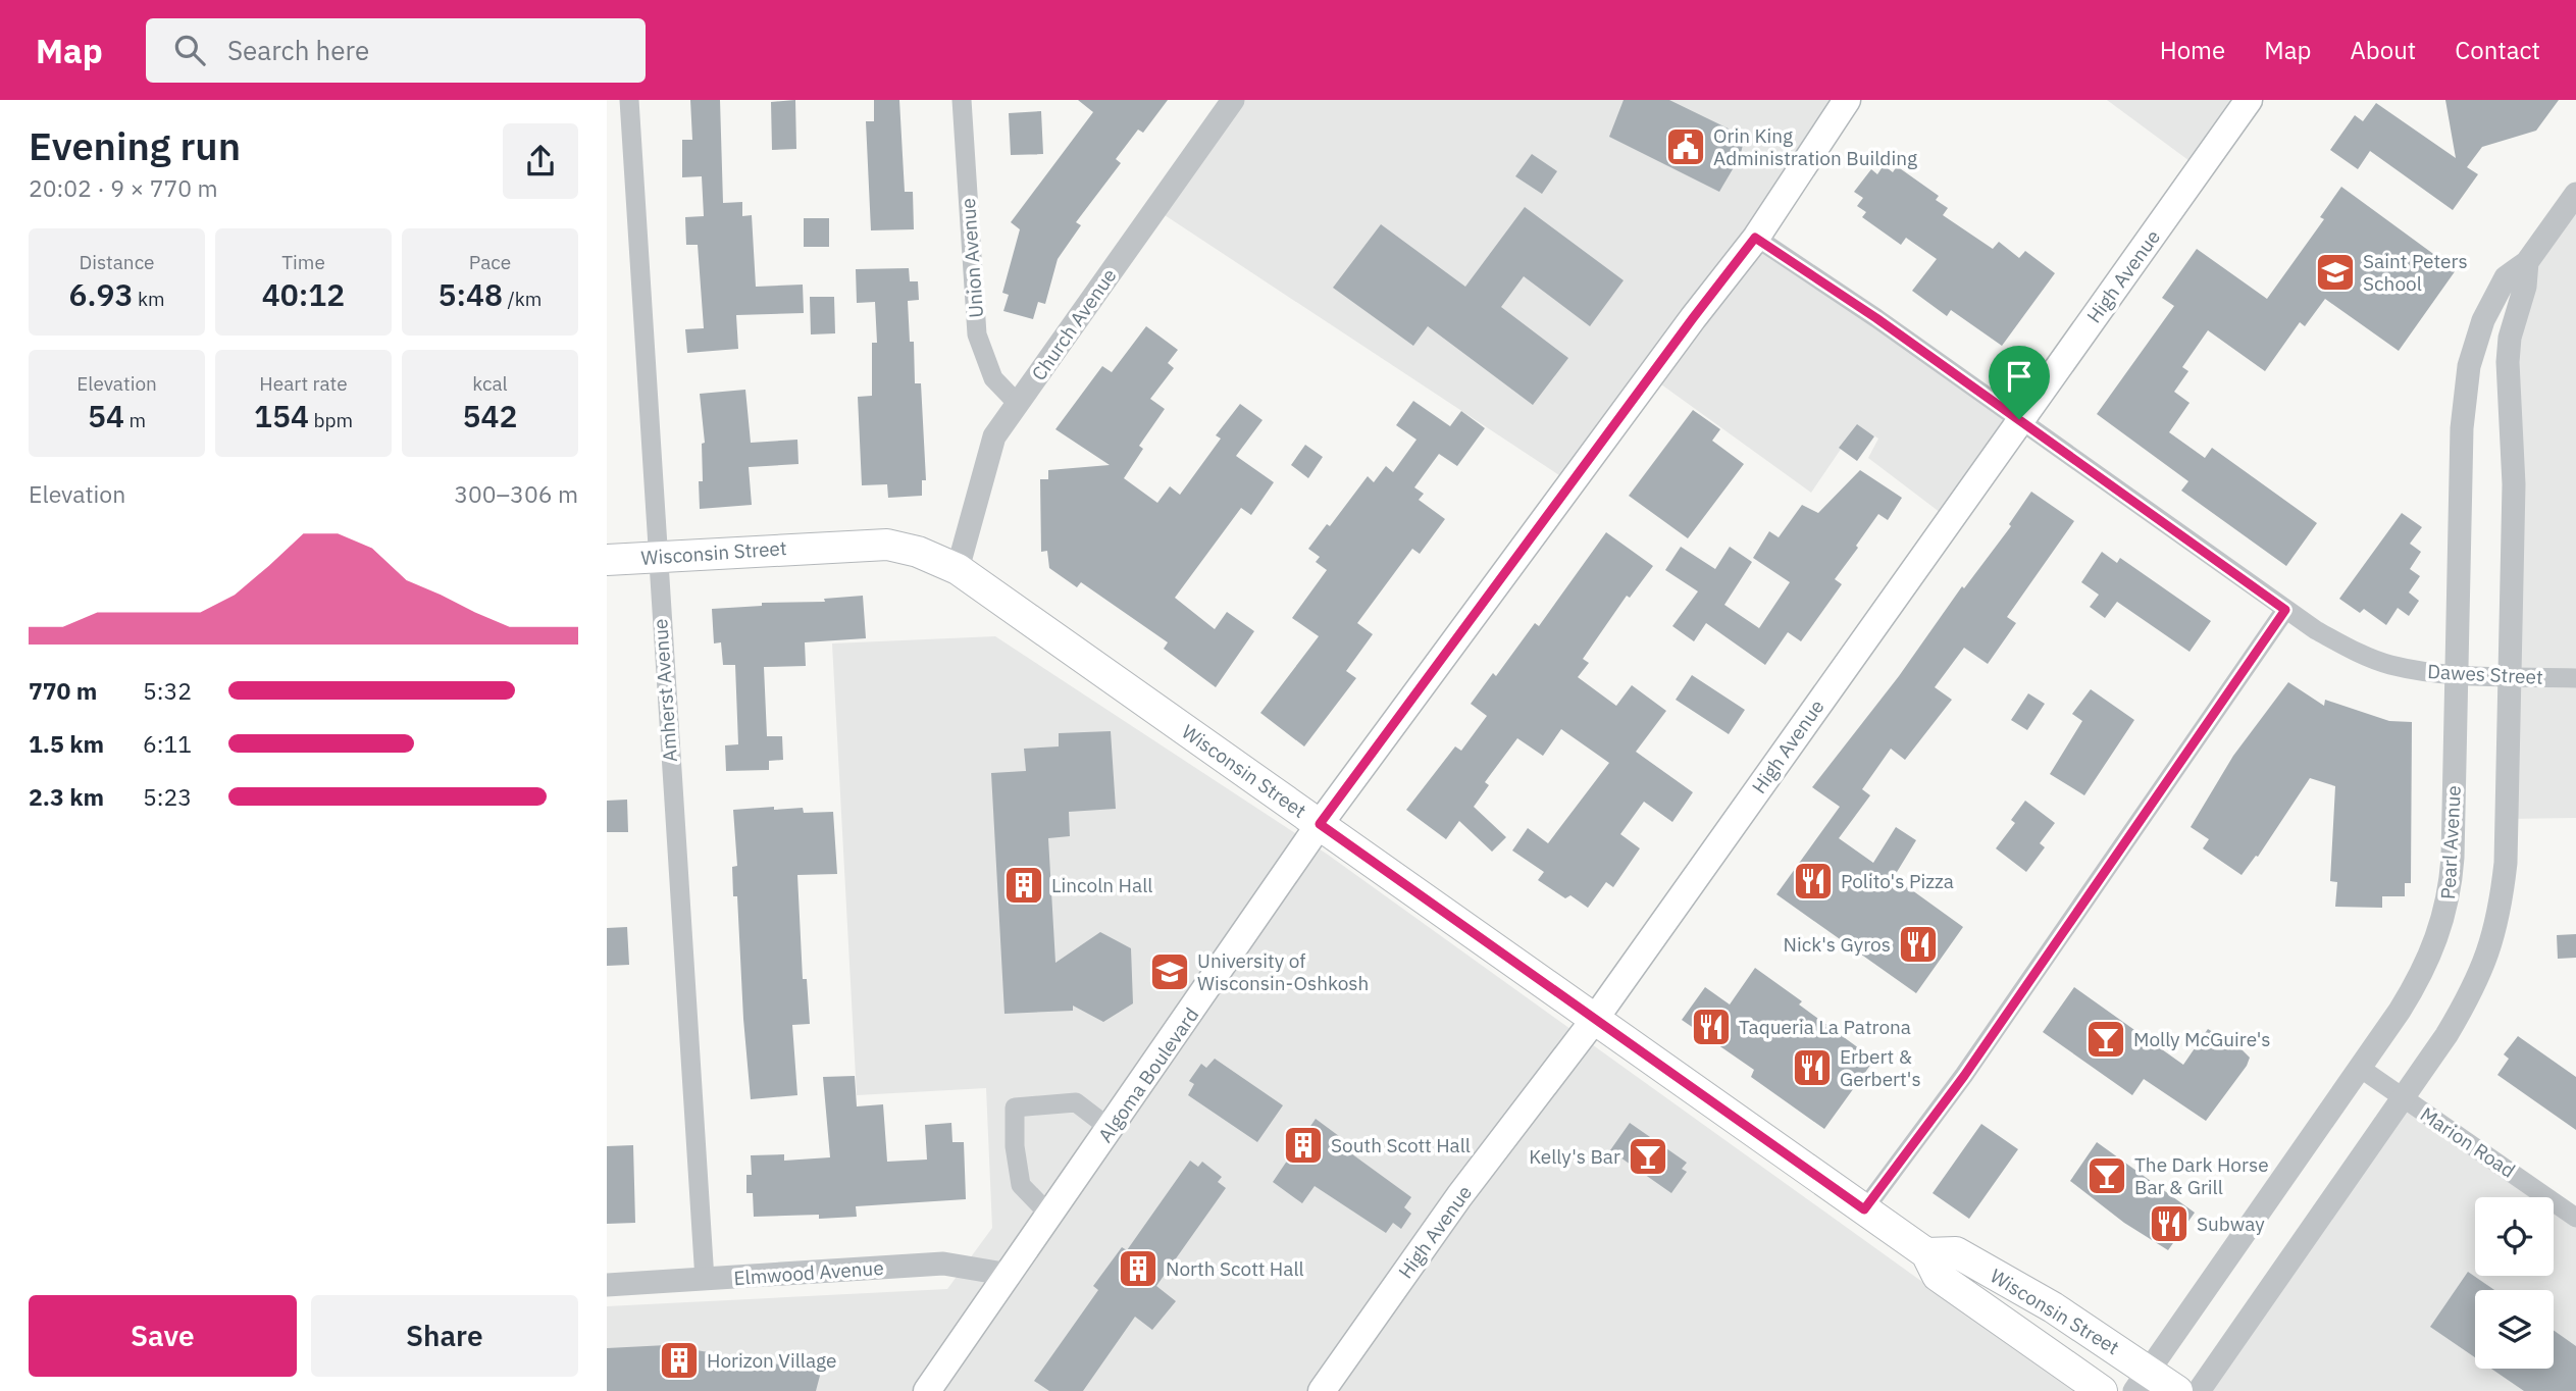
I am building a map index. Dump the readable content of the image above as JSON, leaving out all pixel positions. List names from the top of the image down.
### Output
{
  "streets": {
    "main road": ["High Avenue", "Wisconsin Street", "Algoma Boulevard"],
    "street": [
      "Union Avenue",
      "Church Avenue",
      "Dawes Street",
      "Amherst Avenue",
      "Pearl Avenue",
      "Marion Road",
      "Elmwood Avenue"
    ]
  },
  "crossings": [
    ["Union Avenue", "Church Avenue"],
    ["High Avenue", "Wisconsin Street"],
    ["High Avenue", "Dawes Street"],
    ["Church Avenue", "Wisconsin Street"],
    ["Wisconsin Street", "Amherst Avenue"],
    ["Wisconsin Street", "Pearl Avenue"],
    ["Wisconsin Street", "Algoma Boulevard"],
    ["Dawes Street", "Pearl Avenue"],
    ["Dawes Street", "Algoma Boulevard"],
    ["Amherst Avenue", "Elmwood Avenue"],
    ["Pearl Avenue", "Marion Road"],
    ["Algoma Boulevard", "Elmwood Avenue"]
  ],
  "places": {
    "public building": ["Orin King Administration Building"],
    "school or university": ["Saint Peters School", "University of Wisconsin-Oshkosh"],
    "restaurant": [
      "Polito's Pizza",
      "Nick's Gyros",
      "Taqueria La Patrona",
      "Erbert & Gerbert's",
      "Subway"
    ],
    "building": [
      "Lincoln Hall",
      "South Scott Hall",
      "North Scott Hall",
      "Horizon Village"
    ],
    "bar": ["Molly McGuire's", "Kelly's Bar", "The Dark Horse Bar & Grill"]
  },
  "page": {
    "header": "Map",
    "search": "Search here",
    "nav": [
      "Home",
      "Map",
      "About",
      "Contact"
    ],
    "heading": ["Evening run", "20:02 · 9 × 770 m"],
    "stats": [
      ["Distance", "6.93 km"],
      ["Time", "40:12"],
      ["Pace", "5:48 /km"],
      ["Elevation", "54 m"],
      ["Heart rate", "154 bpm"],
      ["kcal", "542"]
    ],
    "chart": ["Elevation", "300–306 m"],
    "list": [
      {
        "name": "770 m",
        "note": "5:32"
      },
      {
        "name": "1.5 km",
        "note": "6:11"
      },
      {
        "name": "2.3 km",
        "note": "5:23"
      }
    ],
    "buttons": ["Save", "Share"]
  }
}
